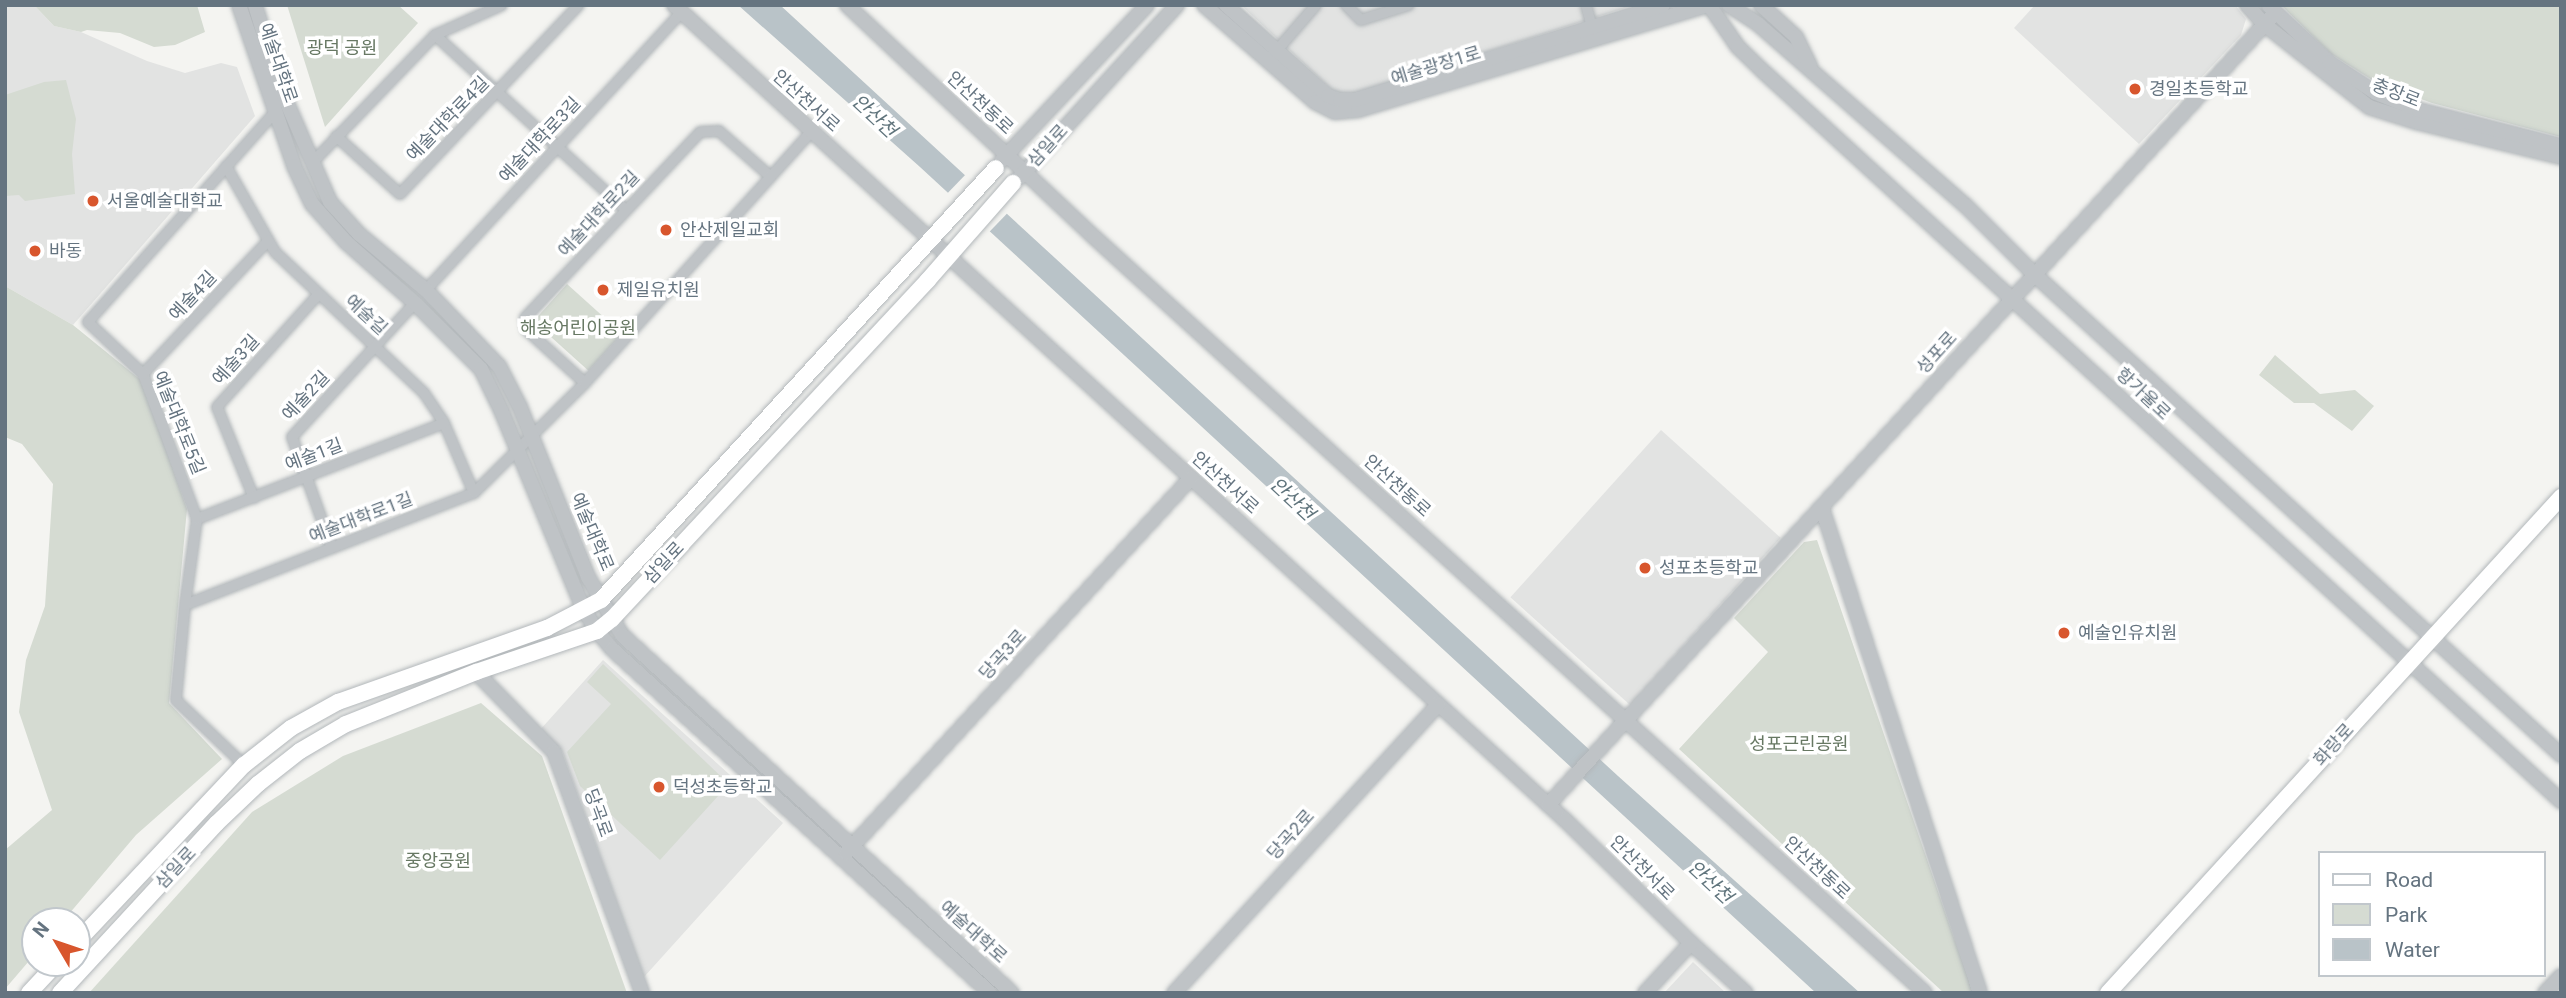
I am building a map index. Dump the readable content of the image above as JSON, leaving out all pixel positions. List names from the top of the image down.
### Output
{
  "streets": {
    "main road": ["삼일로", "화랑로"],
    "street": [
      "예술대학로",
      "예술광장1로",
      "충장로",
      "안산천서로",
      "안산천동로",
      "예술대학로4길",
      "예술대학로3길",
      "예술대학로2길",
      "예술4길",
      "예술길",
      "성포로",
      "예술3길",
      "항가울로",
      "예술2길",
      "예술대학로5길",
      "예술1길",
      "예술대학로1길",
      "당곡3로",
      "당곡로",
      "당곡2로"
    ]
  },
  "crossings": [
    ["예술대학로", "예술대학로3길"],
    ["예술대학로", "삼일로"],
    ["예술대학로", "예술대학로5길"],
    ["예술대학로", "예술대학로1길"],
    ["예술대학로", "당곡3로"],
    ["예술광장1로", "항가울로"],
    ["충장로", "성포로"],
    ["안산천서로", "예술대학로3길"],
    ["안산천서로", "삼일로"],
    ["안산천서로", "성포로"],
    ["안산천서로", "당곡3로"],
    ["안산천서로", "당곡2로"],
    ["안산천동로", "삼일로"],
    ["안산천동로", "성포로"],
    ["삼일로", "예술대학로5길"],
    ["삼일로", "당곡로"],
    ["예술4길", "예술길"],
    ["예술4길", "예술대학로5길"],
    ["예술길", "예술3길"],
    ["예술길", "예술2길"],
    ["예술길", "예술대학로5길"],
    ["예술길", "예술1길"],
    ["예술길", "예술대학로1길"],
    ["성포로", "항가울로"],
    ["예술3길", "예술1길"],
    ["항가울로", "화랑로"],
    ["예술2길", "예술1길"],
    ["예술대학로5길", "예술1길"],
    ["예술대학로5길", "예술대학로1길"]
  ],
  "water": ["안산천"],
  "parks": [
    "광덕 공원",
    "해송어린이공원",
    "성포근린공원",
    "중앙공원"
  ],
  "places": [
    "경일초등학교",
    "서울예술대학교",
    "안산제일교회",
    "바동",
    "제일유치원",
    "성포초등학교",
    "예술인유치원",
    "덕성초등학교"
  ],
  "legend": ["Road", "Park", "Water"],
  "north": "top left"
}
